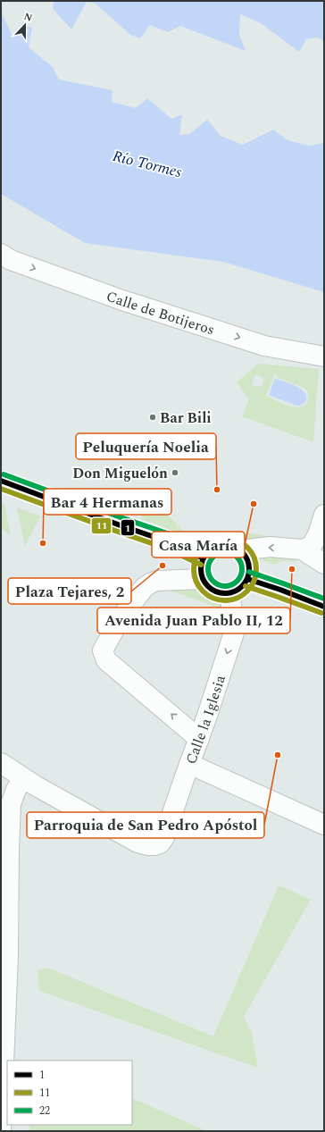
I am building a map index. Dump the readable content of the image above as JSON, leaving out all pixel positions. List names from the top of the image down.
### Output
{
  "streets": {
    "main road": ["Calle de Botijeros", "Calle la Iglesia"]
  },
  "one_way": ["Calle de Botijeros", "Calle la Iglesia"],
  "water": ["Río Tormes"],
  "places": [
    "Bar Bili",
    "Don Miguelón",
    "Peluquería Noelia",
    "Casa María",
    "Bar 4 Hermanas",
    "Plaza Tejares, 2",
    "Avenida Juan Pablo II, 12",
    "Parroquia de San Pedro Apóstol"
  ],
  "lines": ["transit line 22", "transit line 1", "transit line 11"],
  "legend": ["1", "11", "22"],
  "north": "top"
}
